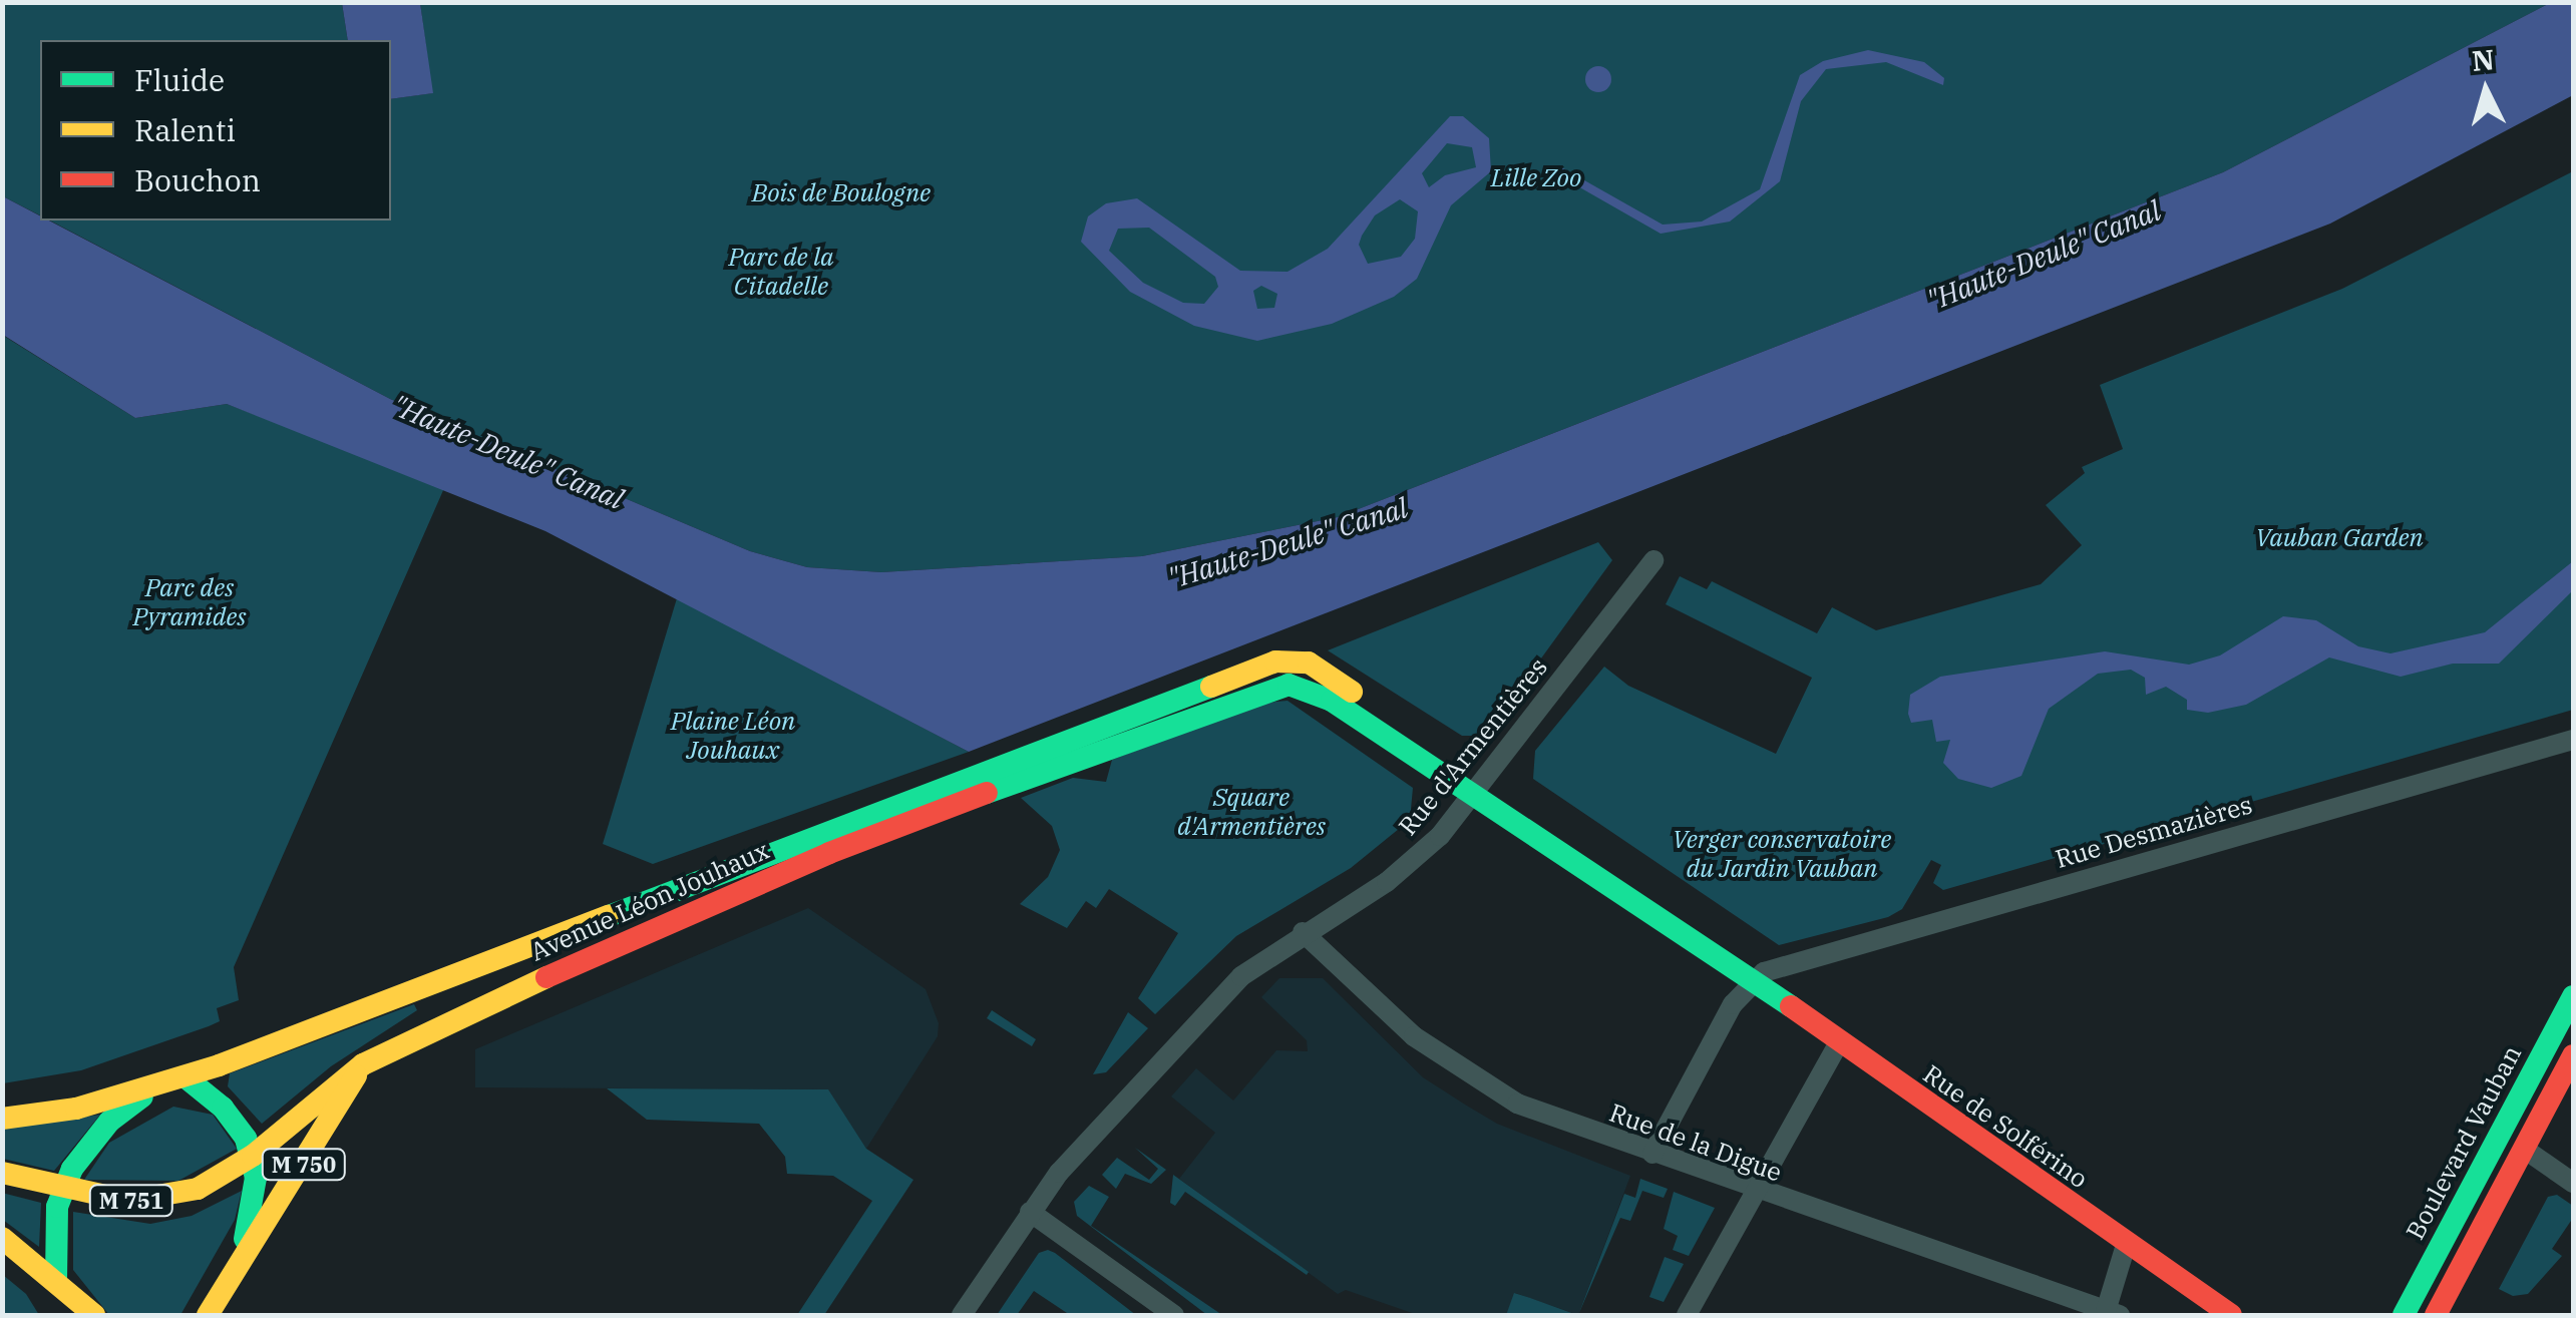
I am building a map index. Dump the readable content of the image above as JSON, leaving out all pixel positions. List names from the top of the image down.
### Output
{
  "streets": {
    "main road": [
      "Avenue Léon Jouhaux",
      "Rue de Solférino",
      "Boulevard Vauban",
      "M 750",
      "M 751"
    ],
    "street": ["Rue d'Armentières", "Rue Desmazières", "Rue de la Digue"]
  },
  "crossings": [
    ["Rue d'Armentières", "Rue de Solférino"],
    ["Rue d'Armentières", "Rue de la Digue"],
    ["Rue Desmazières", "Rue de Solférino"],
    ["Avenue Léon Jouhaux", "Rue de Solférino"],
    ["Avenue Léon Jouhaux", "M 750"]
  ],
  "water": ["\"Haute-Deule\" Canal"],
  "parks": [
    "Lille Zoo",
    "Bois de Boulogne",
    "Parc de la Citadelle",
    "Vauban Garden",
    "Parc des Pyramides",
    "Plaine Léon Jouhaux",
    "Square d'Armentières",
    "Verger conservatoire du Jardin Vauban"
  ],
  "legend": ["Fluide", "Ralenti", "Bouchon"],
  "north": "top"
}
